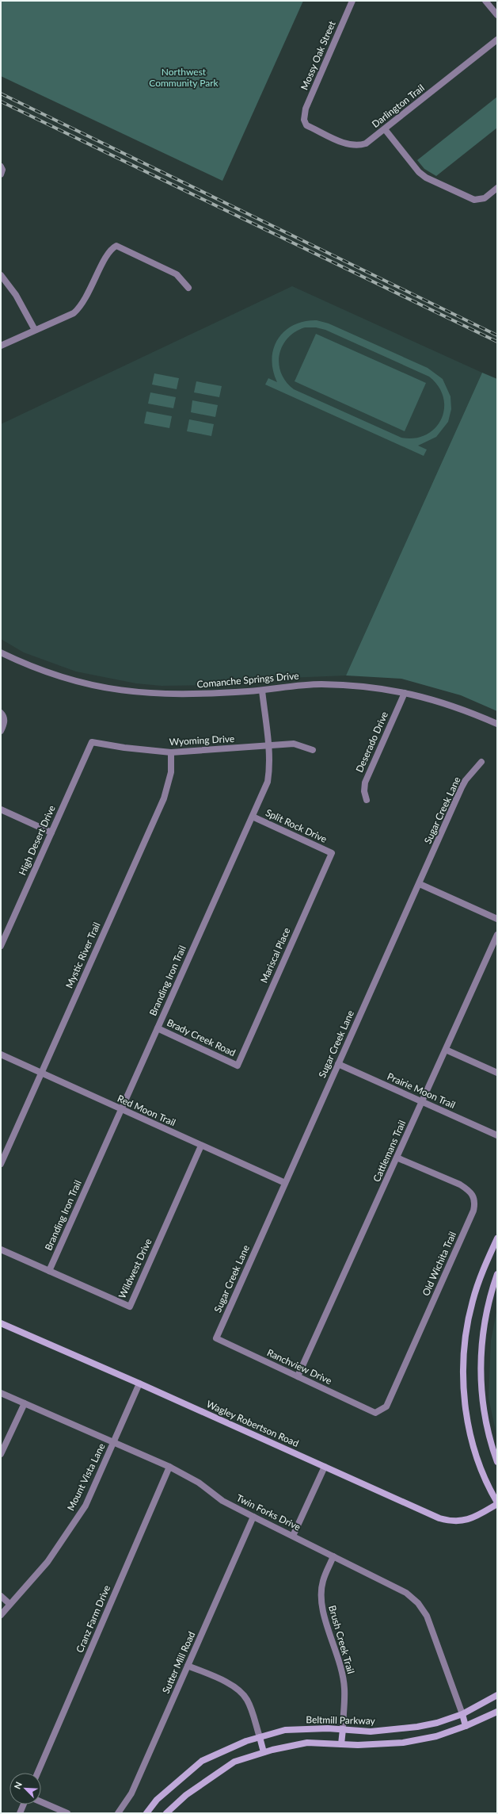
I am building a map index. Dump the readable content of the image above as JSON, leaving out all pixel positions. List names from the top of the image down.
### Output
{
  "streets": {
    "street": [
      "Mossy Oak Street",
      "Darlington Trail",
      "Comanche Springs Drive",
      "Wyoming Drive",
      "Deserado Drive",
      "Sugar Creek Lane",
      "Split Rock Drive",
      "High Desert Drive",
      "Mystic River Trail",
      "Mariscal Place",
      "Branding Iron Trail",
      "Brady Creek Road",
      "Prairie Moon Trail",
      "Red Moon Trail",
      "Cattlemans Trail",
      "Old Wichita Trail",
      "Wildwest Drive",
      "Ranchview Drive",
      "Wagley Robertson Road",
      "Mount Vista Lane",
      "Twin Forks Drive",
      "Cranz Farm Drive",
      "Brush Creek Trail",
      "Sutter Mill Road",
      "Beltmill Parkway"
    ]
  },
  "crossings": [
    ["Mossy Oak Street", "Darlington Trail"],
    ["Comanche Springs Drive", "Deserado Drive"],
    ["Comanche Springs Drive", "Branding Iron Trail"],
    ["Wyoming Drive", "High Desert Drive"],
    ["Wyoming Drive", "Mystic River Trail"],
    ["Wyoming Drive", "Branding Iron Trail"],
    ["Sugar Creek Lane", "Prairie Moon Trail"],
    ["Sugar Creek Lane", "Red Moon Trail"],
    ["Sugar Creek Lane", "Ranchview Drive"],
    ["Split Rock Drive", "Mariscal Place"],
    ["Split Rock Drive", "Branding Iron Trail"],
    ["Mystic River Trail", "Red Moon Trail"],
    ["Mariscal Place", "Brady Creek Road"],
    ["Branding Iron Trail", "Brady Creek Road"],
    ["Branding Iron Trail", "Red Moon Trail"],
    ["Branding Iron Trail", "Wildwest Drive"],
    ["Prairie Moon Trail", "Cattlemans Trail"],
    ["Red Moon Trail", "Wildwest Drive"],
    ["Cattlemans Trail", "Old Wichita Trail"],
    ["Cattlemans Trail", "Ranchview Drive"],
    ["Old Wichita Trail", "Ranchview Drive"],
    ["Wagley Robertson Road", "Mount Vista Lane"],
    ["Mount Vista Lane", "Twin Forks Drive"],
    ["Twin Forks Drive", "Cranz Farm Drive"],
    ["Twin Forks Drive", "Brush Creek Trail"],
    ["Twin Forks Drive", "Sutter Mill Road"],
    ["Twin Forks Drive", "Beltmill Parkway"],
    ["Brush Creek Trail", "Beltmill Parkway"]
  ],
  "parks": ["Northwest Community Park"],
  "north": "top left"
}
